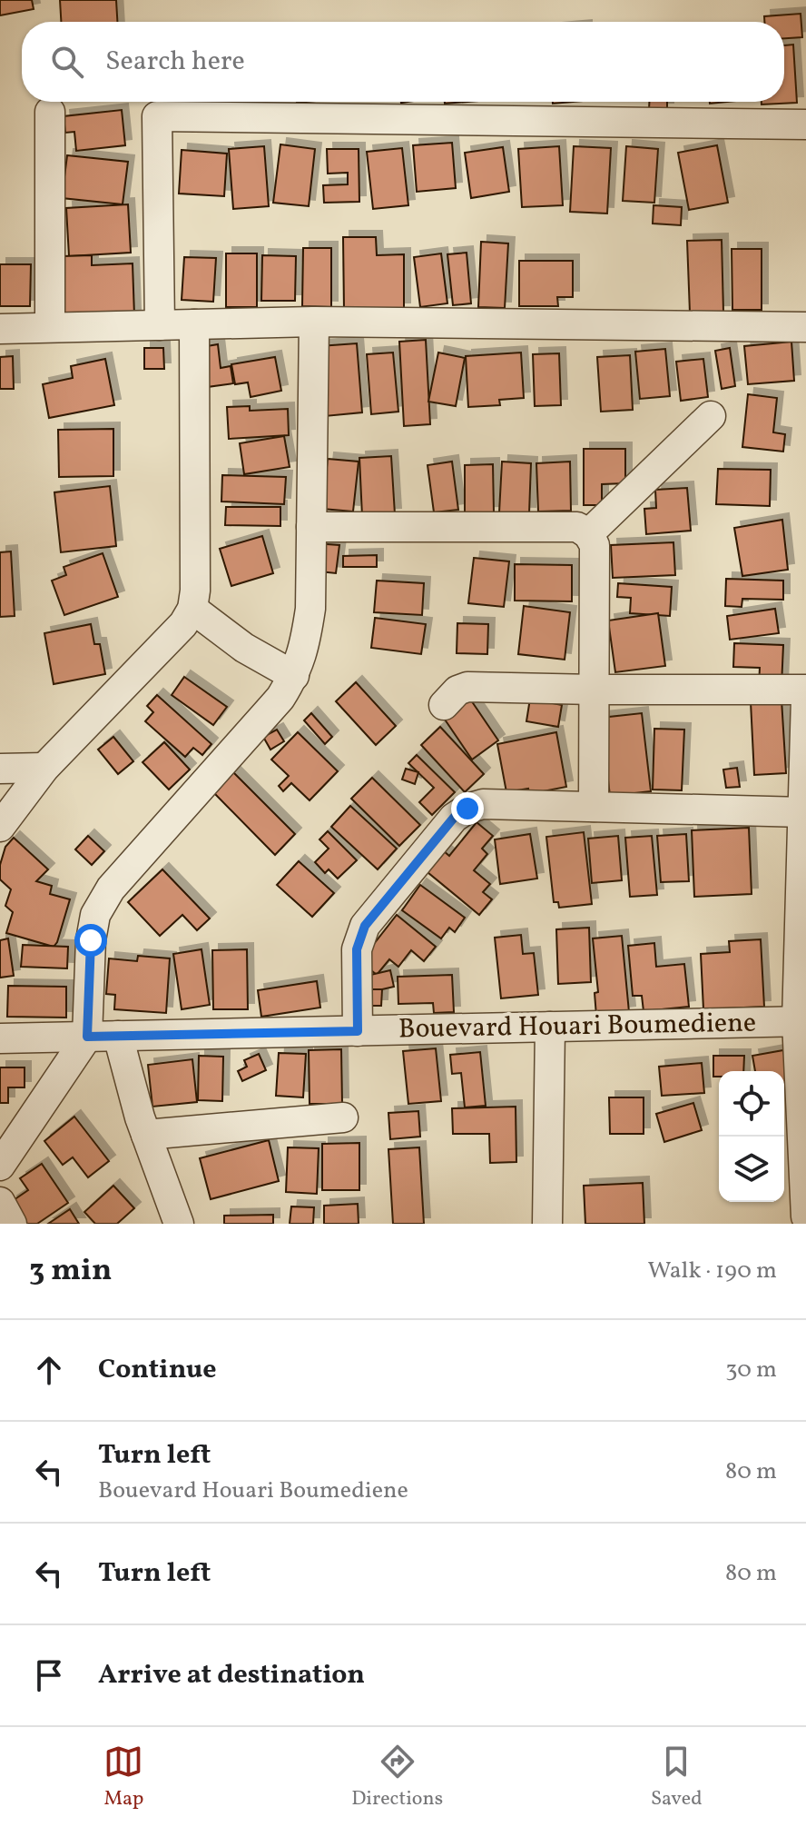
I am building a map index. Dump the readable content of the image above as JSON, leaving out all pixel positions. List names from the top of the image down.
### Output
{
  "streets": {
    "street": ["Bouevard Houari Boumediene"]
  },
  "page": {
    "search": "Search here",
    "heading": ["3 min", "Walk · 190 m"],
    "list": [
      ["Continue", "30 m"],
      ["Turn left", "Bouevard Houari Boumediene", "80 m"],
      ["Turn left", "80 m"],
      "Arrive at destination"
    ],
    "nav": ["Map", "Directions", "Saved"]
  }
}
